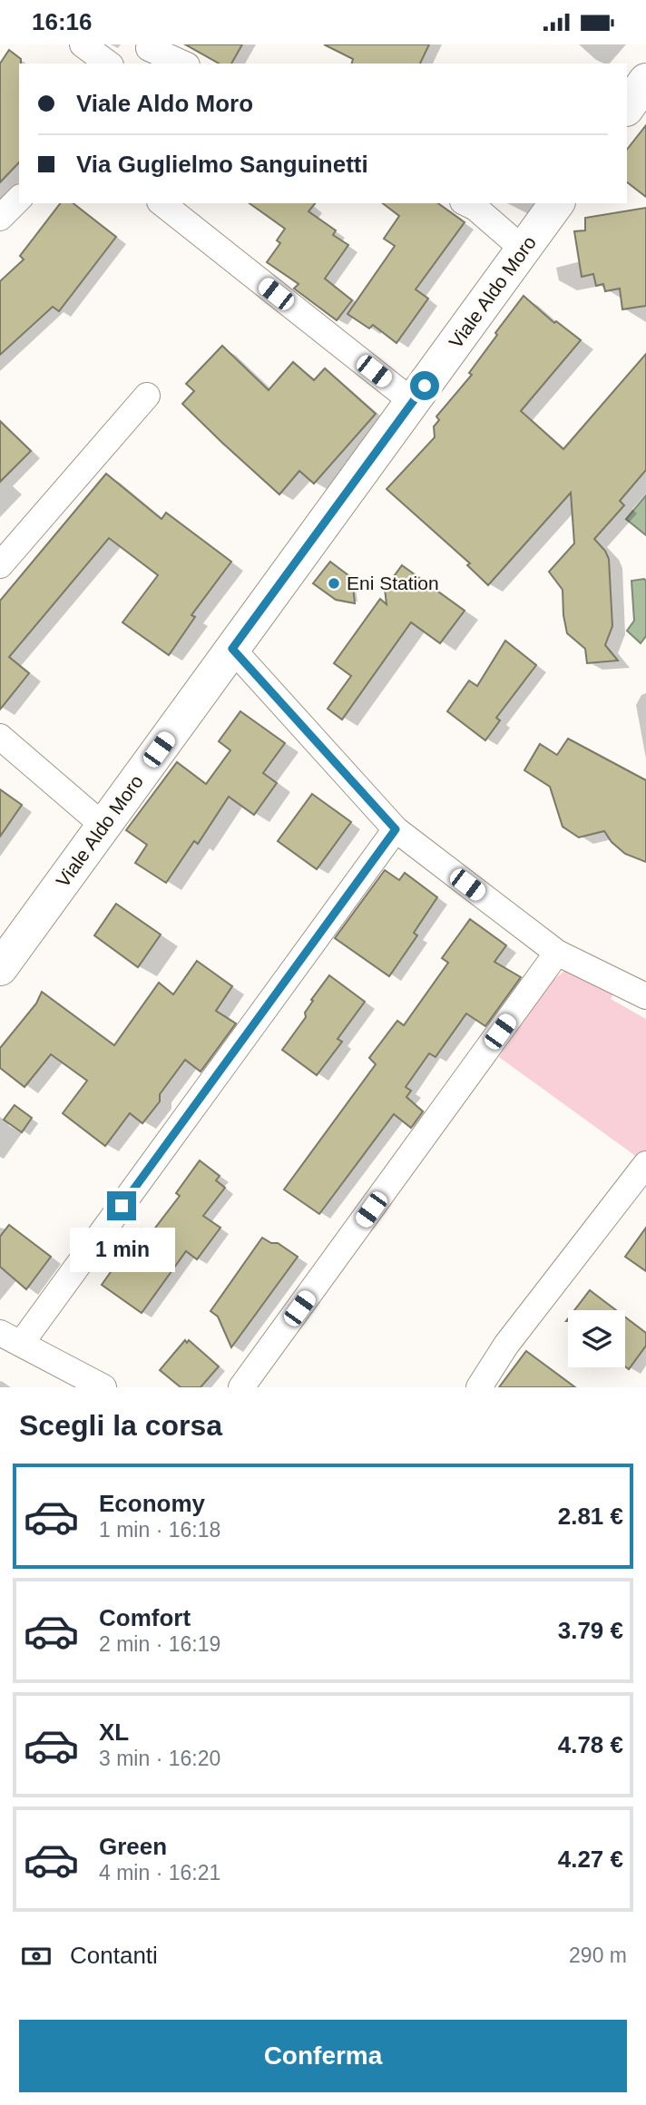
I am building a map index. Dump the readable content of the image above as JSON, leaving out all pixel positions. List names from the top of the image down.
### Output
{
  "streets": {
    "main road": ["Viale Aldo Moro"]
  },
  "places": ["Eni Station"],
  "page": {
    "status": "16:16",
    "banner": ["Viale Aldo Moro", "Via Guglielmo Sanguinetti"],
    "bubble": "1 min",
    "heading": "Scegli la corsa",
    "list": [
      {
        "name": "Economy",
        "note": "1 min · 16:18",
        "value": "2.81 €"
      },
      {
        "name": "Comfort",
        "note": "2 min · 16:19",
        "value": "3.79 €"
      },
      {
        "name": "XL",
        "note": "3 min · 16:20",
        "value": "4.78 €"
      },
      {
        "name": "Green",
        "note": "4 min · 16:21",
        "value": "4.27 €"
      }
    ],
    "pay": ["Contanti", "290 m"],
    "buttons": "Conferma"
  }
}
